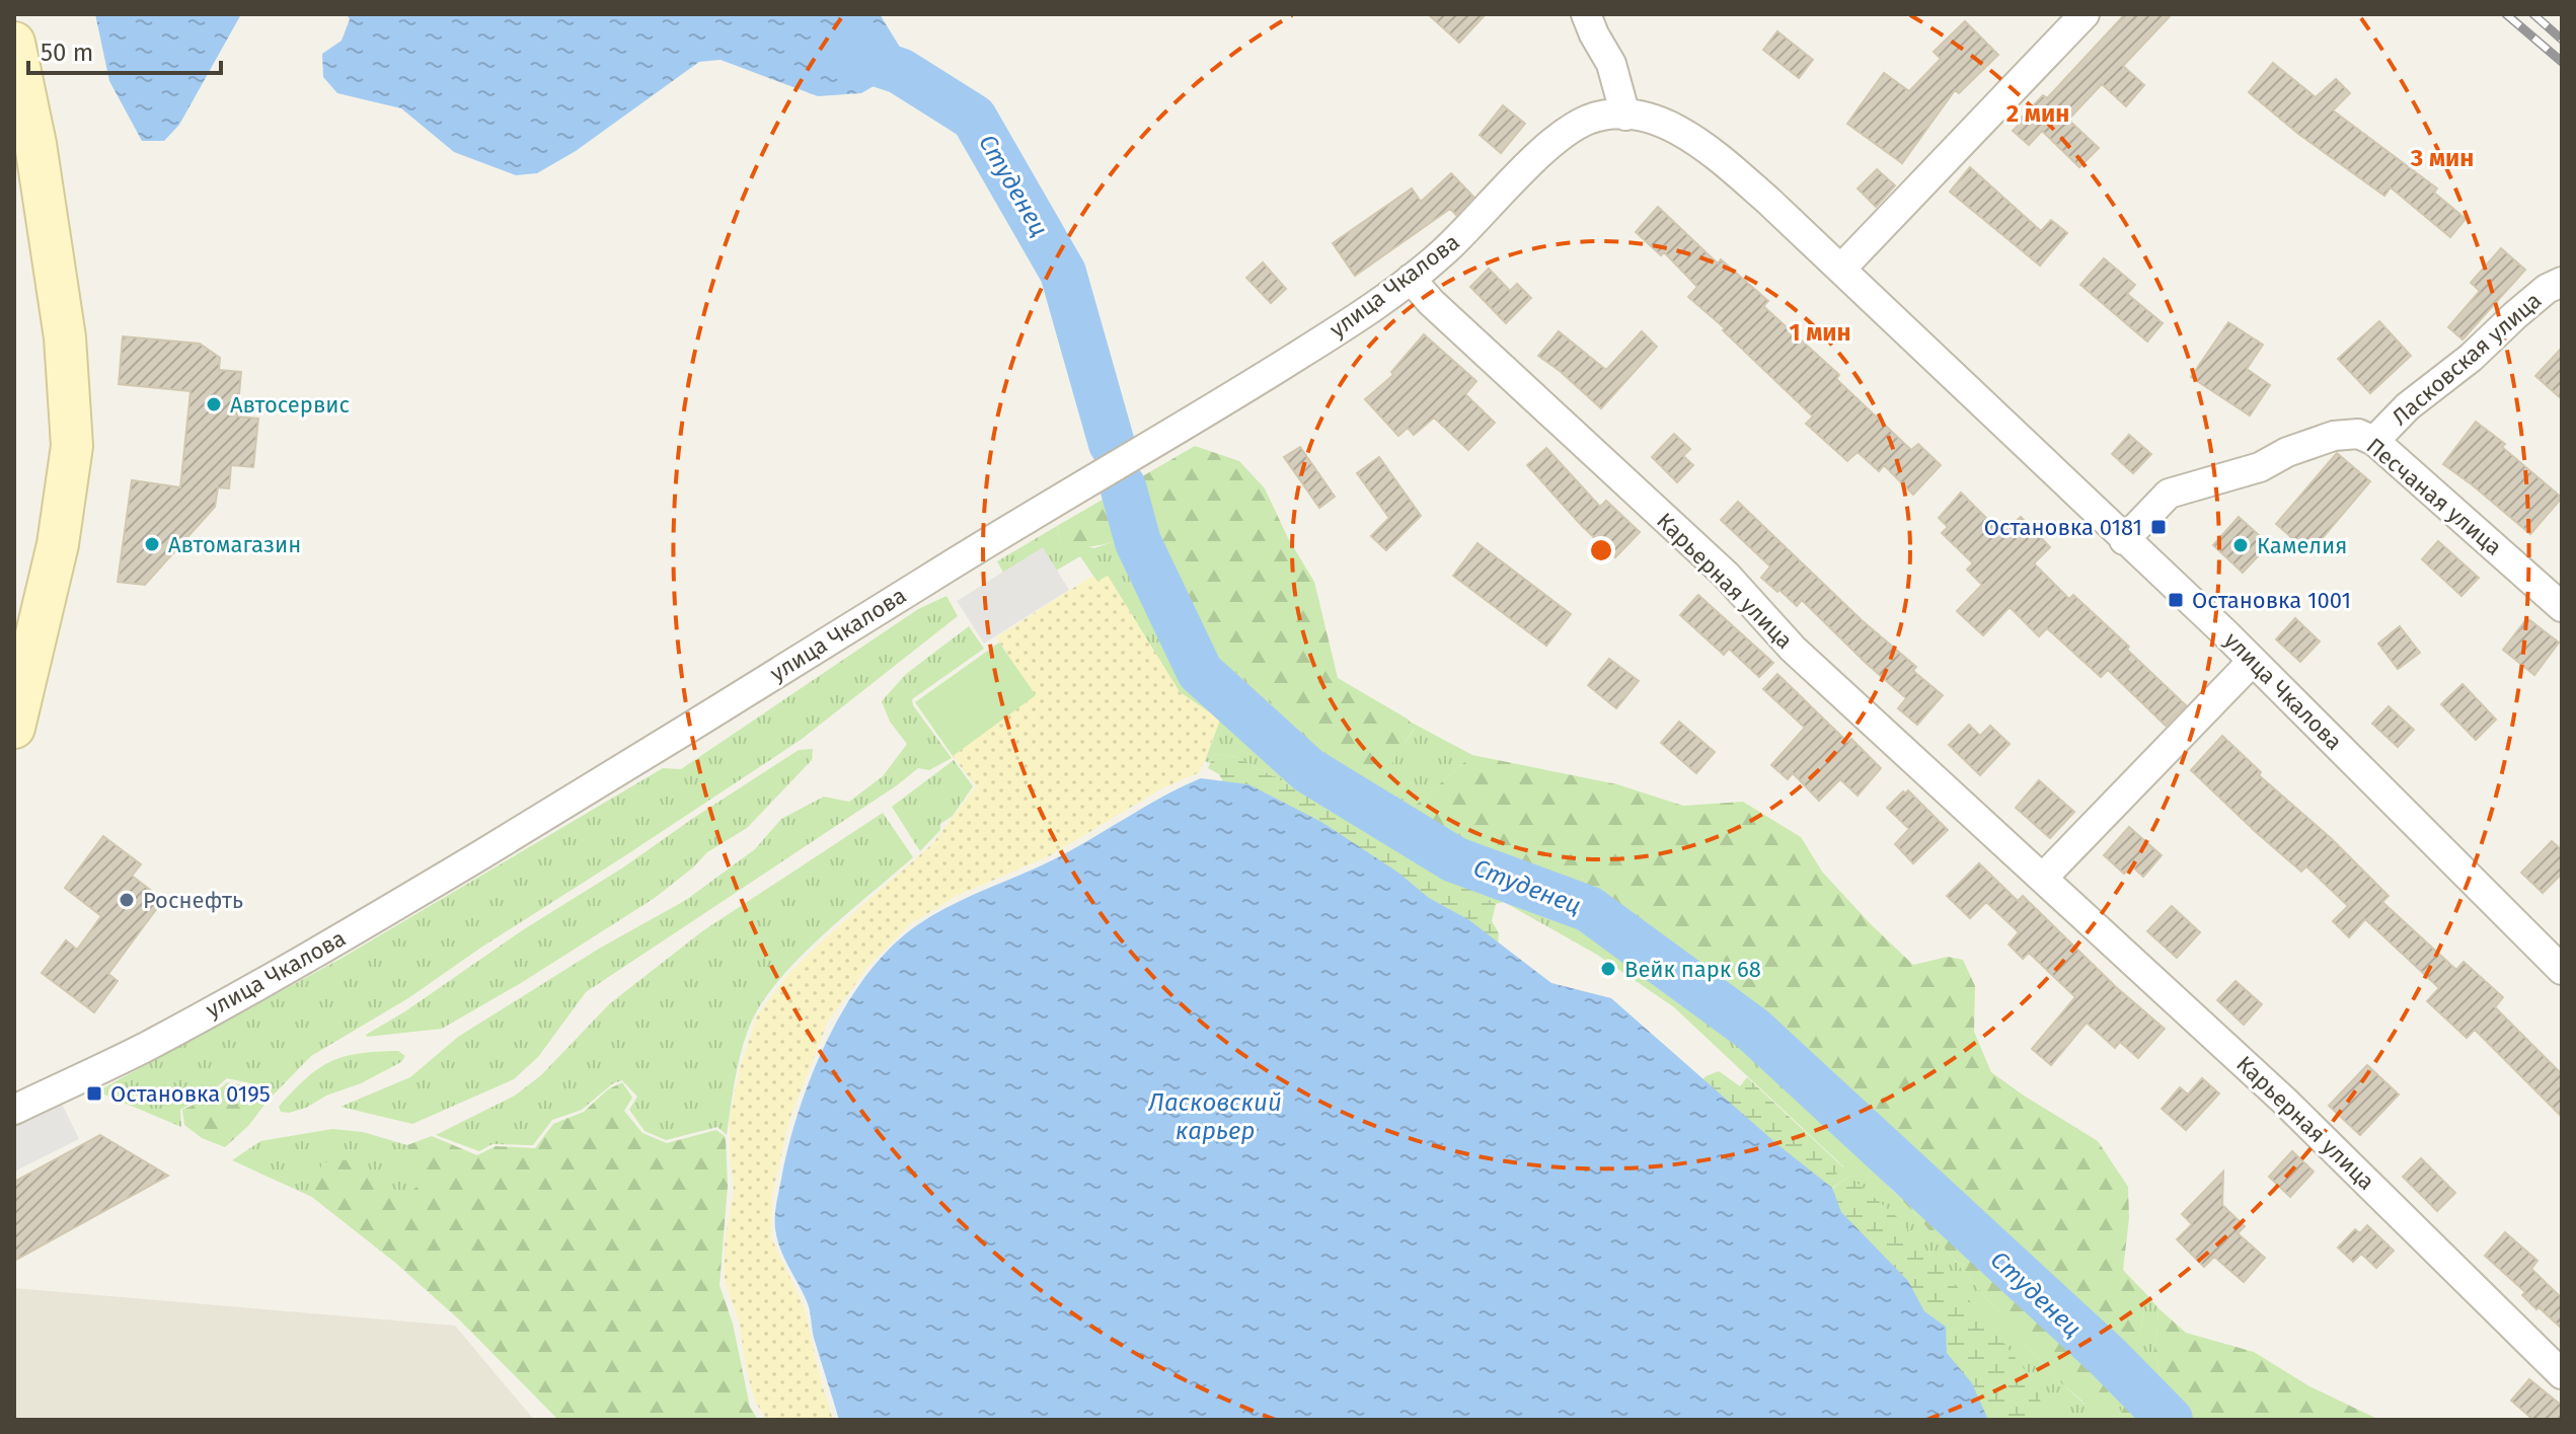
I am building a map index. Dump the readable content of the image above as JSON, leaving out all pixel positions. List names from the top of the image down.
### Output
{
  "streets": {
    "street": [
      "улица Чкалова",
      "Ласковская улица",
      "Песчаная улица",
      "Карьерная улица"
    ]
  },
  "crossings": [
    ["улица Чкалова", "Песчаная улица"],
    ["улица Чкалова", "Карьерная улица"],
    ["Ласковская улица", "Песчаная улица"]
  ],
  "water": ["Студенец", "Ласковский карьер"],
  "places": {
    "other": [
      "Автосервис",
      "Автомагазин",
      "Камелия",
      "Роснефть",
      "Вейк парк 68"
    ],
    "transit": ["Остановка 0181", "Остановка 1001", "Остановка 0195"]
  },
  "scale_bar": "50 m",
  "rings": ["2 мин", "3 мин", "1 мин"]
}
